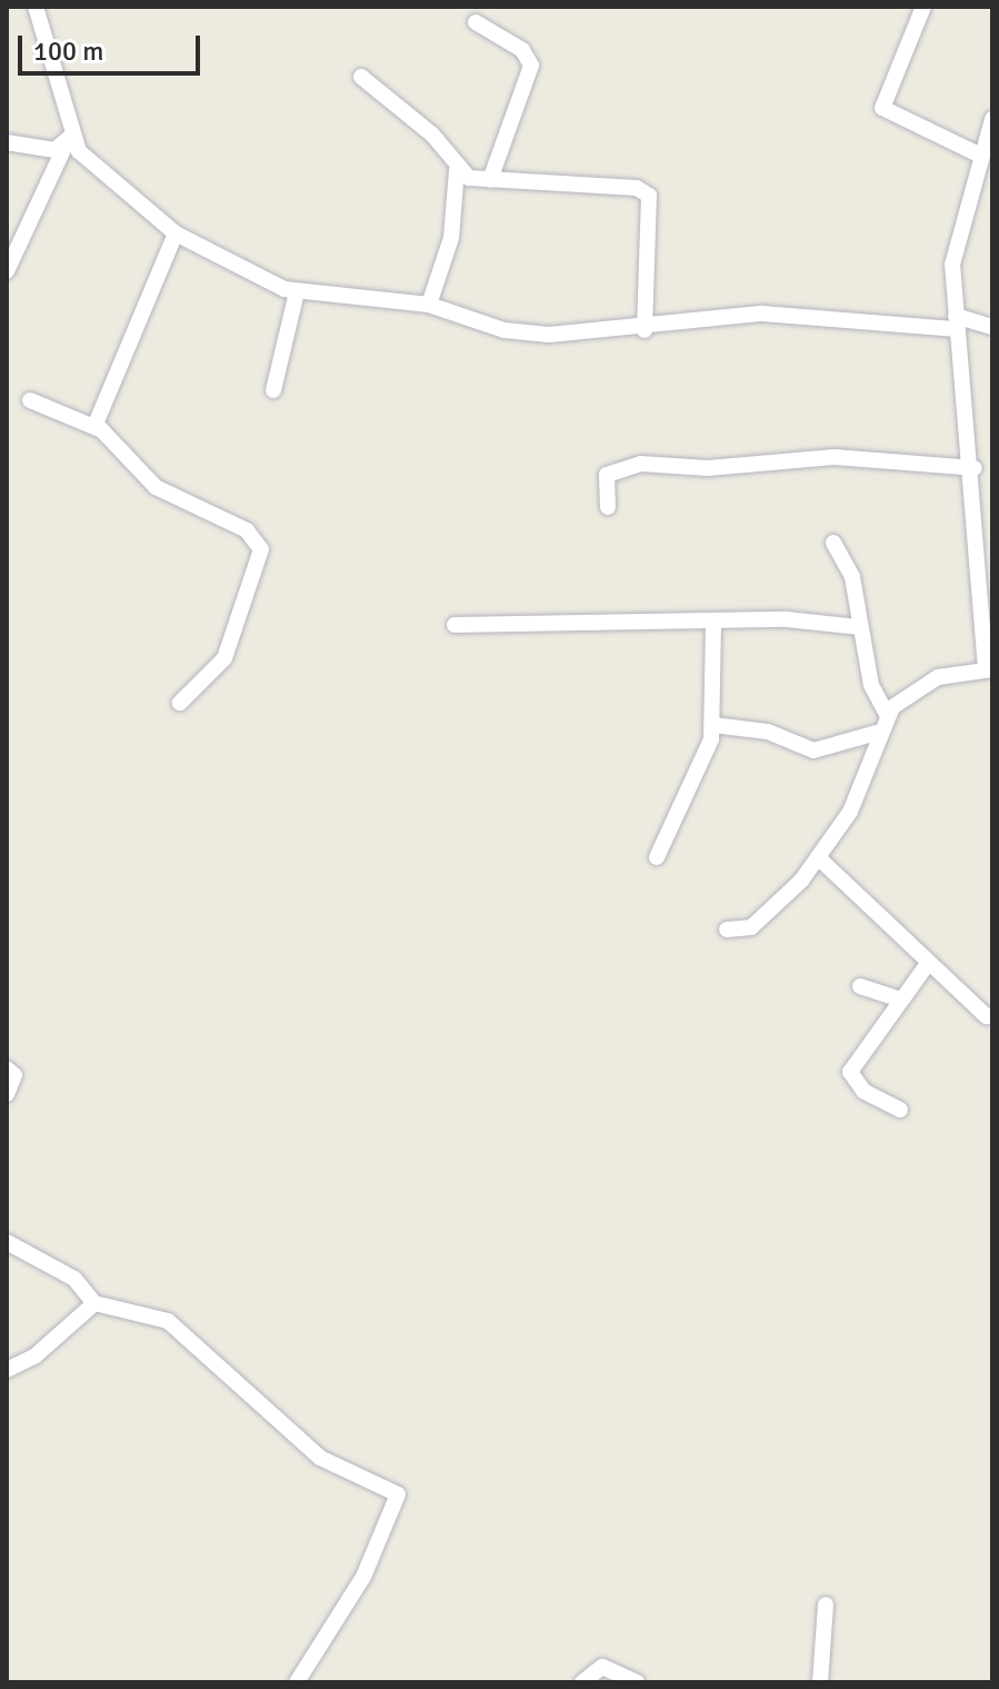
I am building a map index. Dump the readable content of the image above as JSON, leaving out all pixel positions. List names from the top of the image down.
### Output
{
  "scale_bar": "100 m"
}
